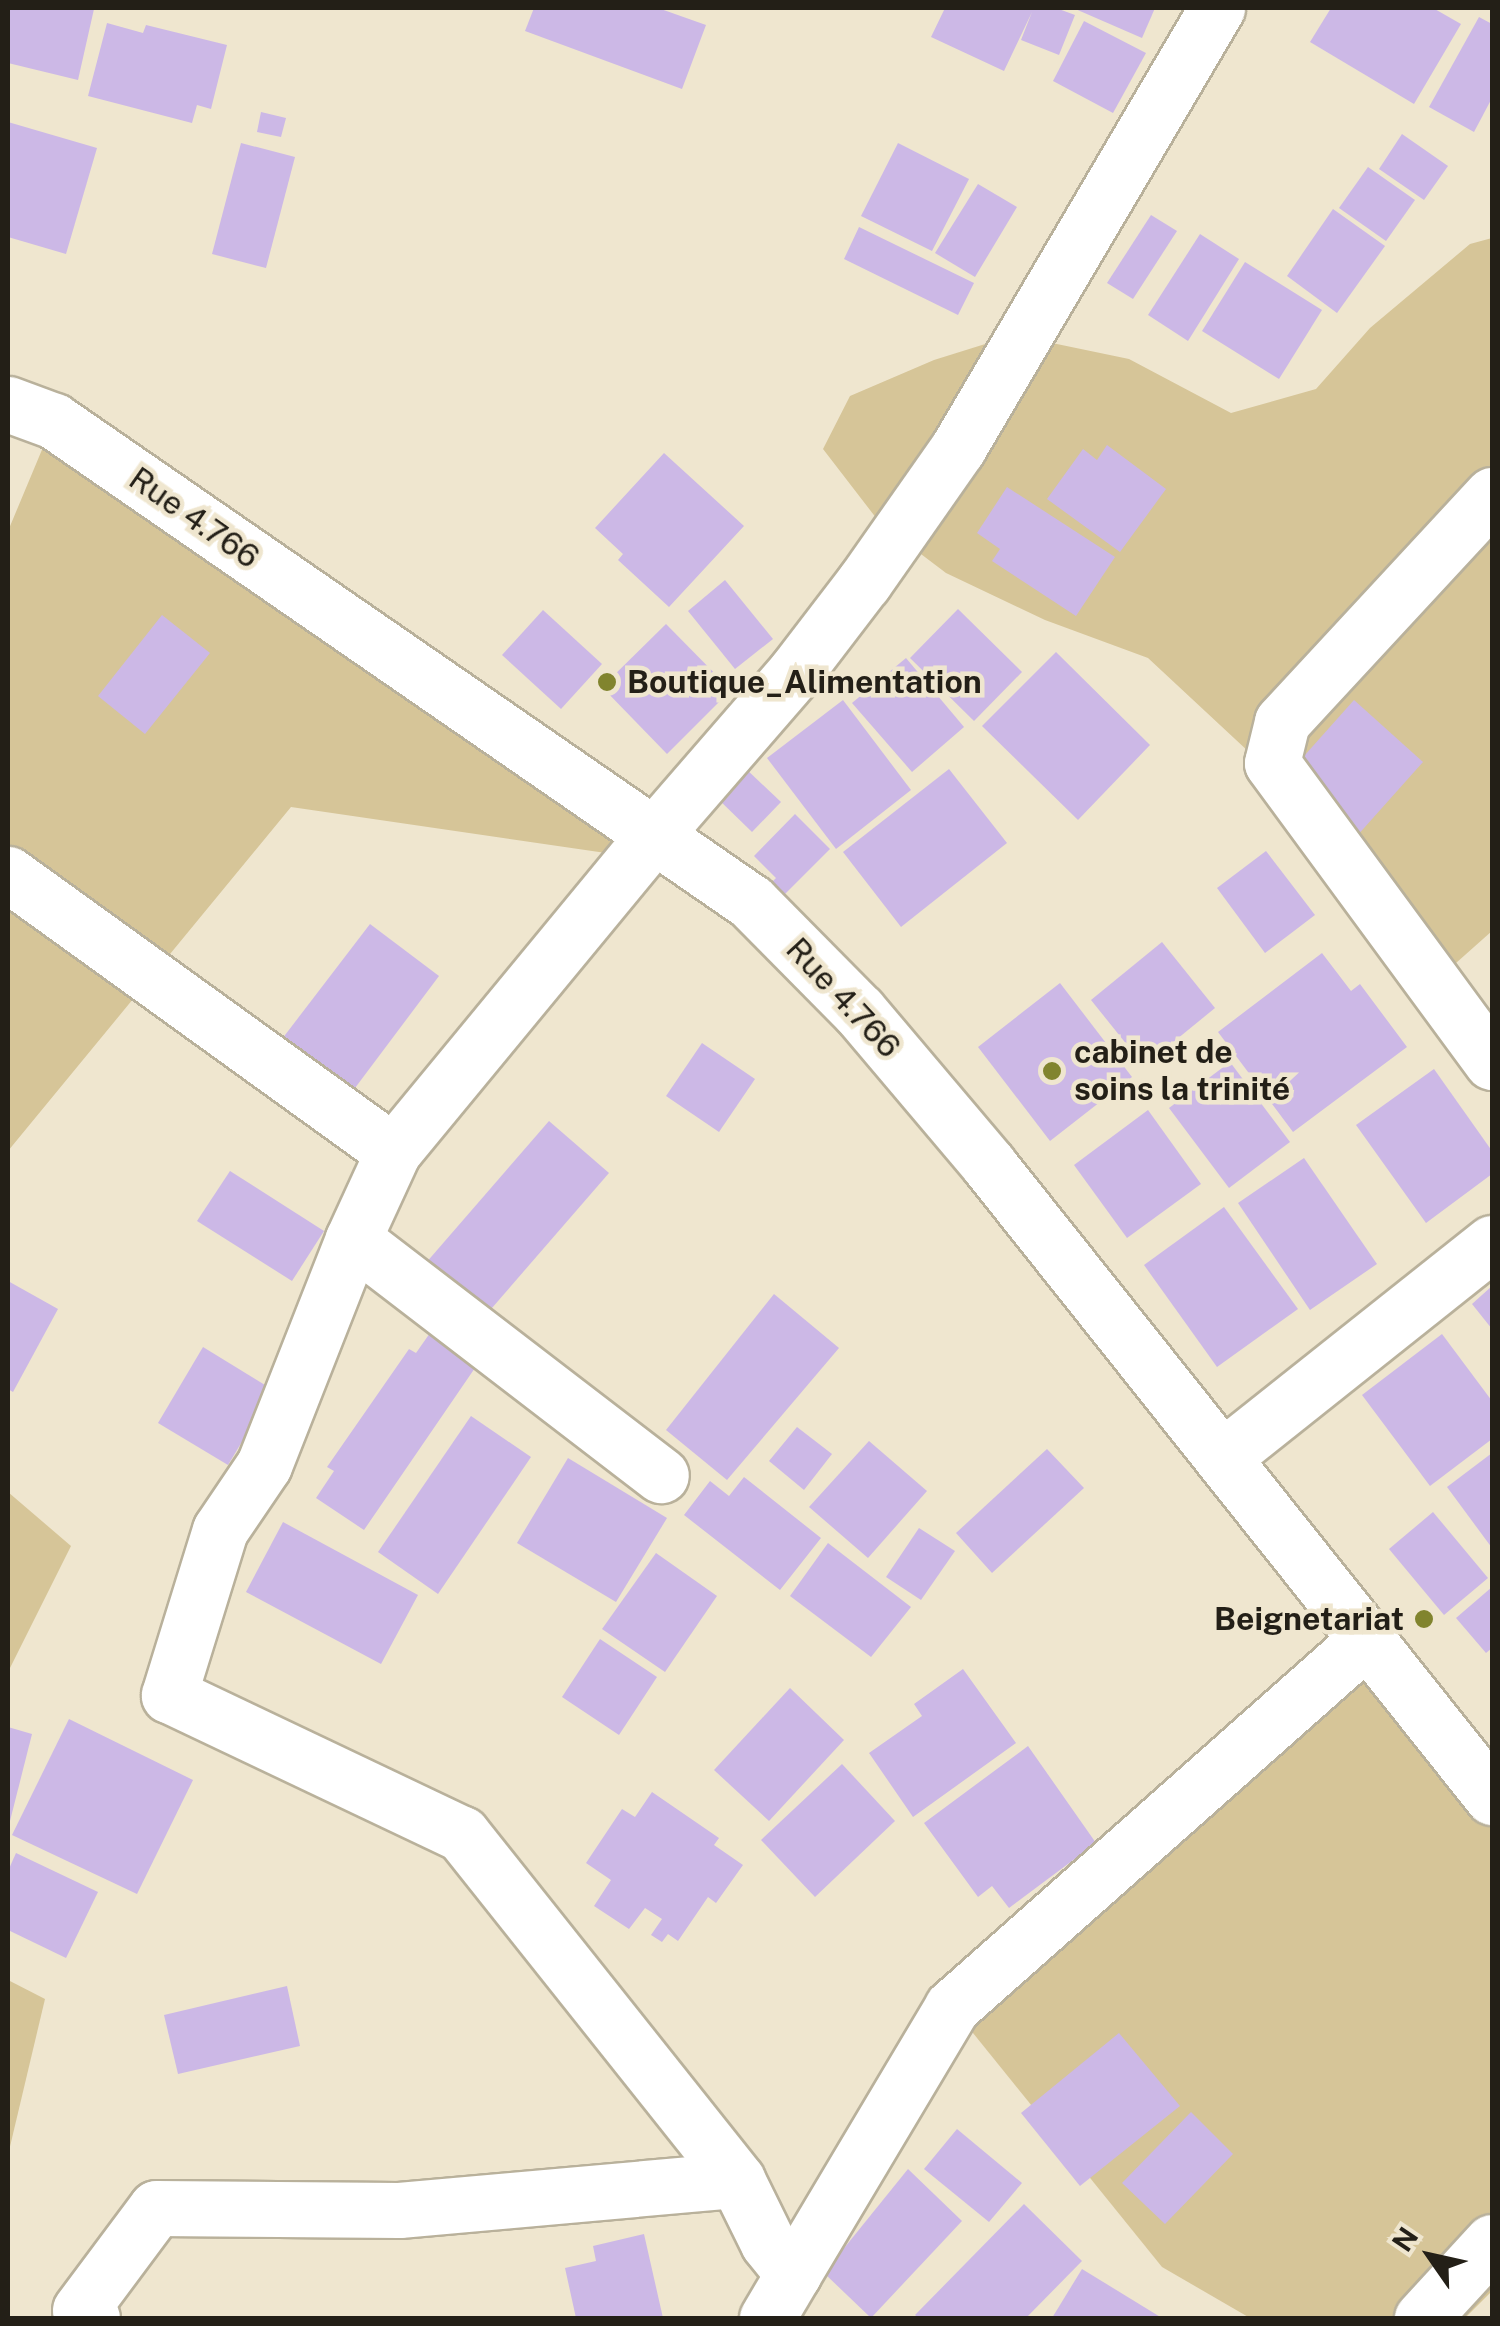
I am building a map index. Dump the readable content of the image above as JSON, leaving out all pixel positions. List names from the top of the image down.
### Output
{
  "streets": {
    "street": ["Rue 4.766"]
  },
  "places": ["Boutique_Alimentation", "cabinet de soins la trinité", "Beignetariat"],
  "north": "top left"
}
